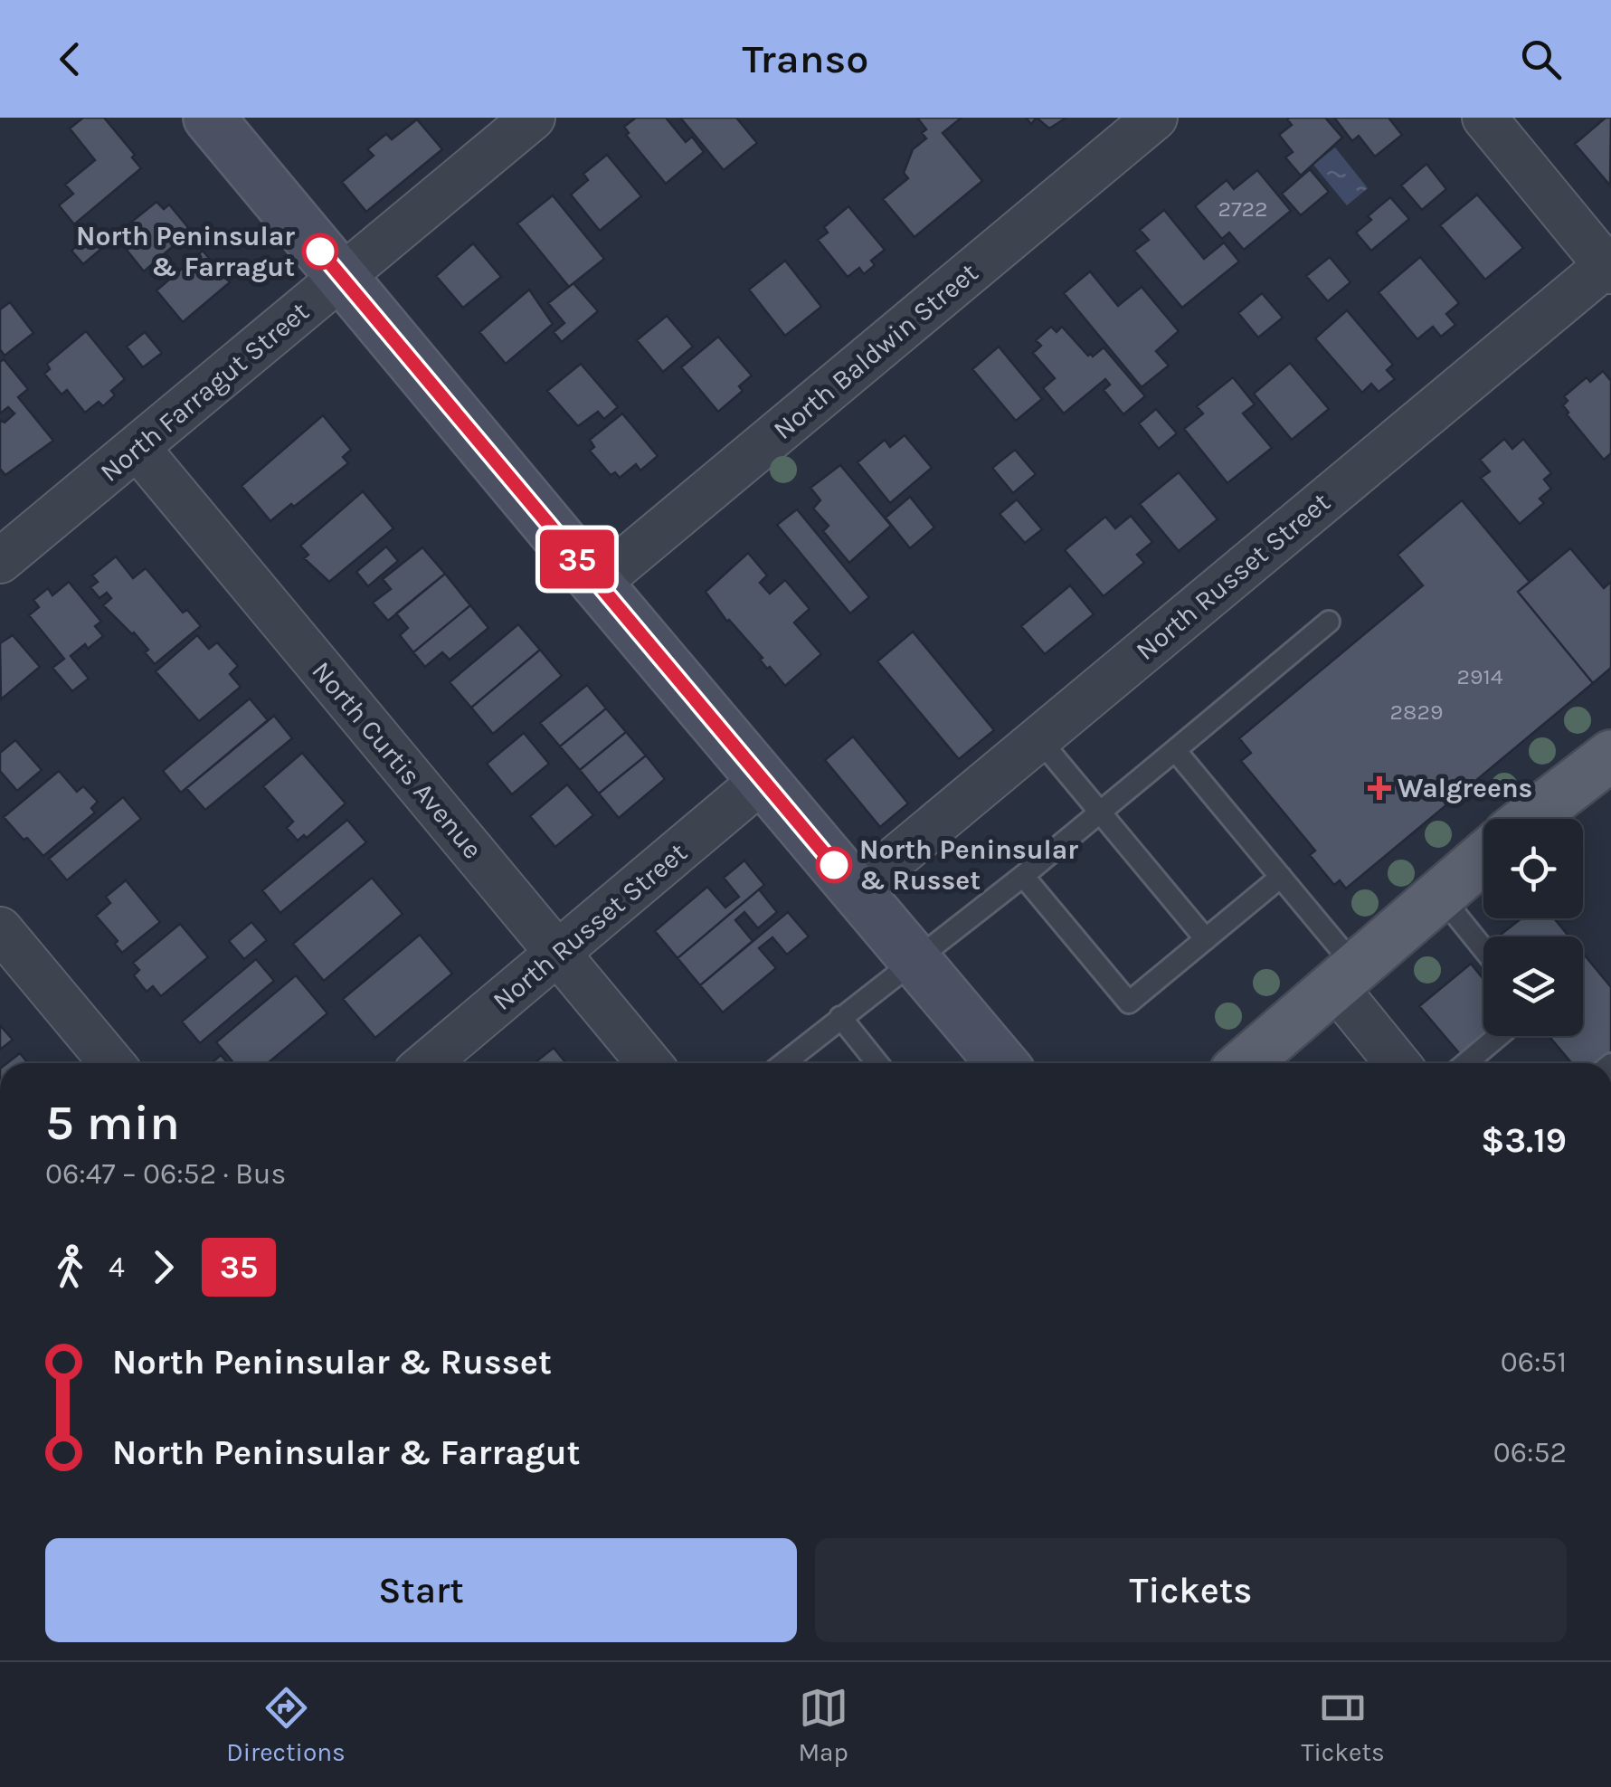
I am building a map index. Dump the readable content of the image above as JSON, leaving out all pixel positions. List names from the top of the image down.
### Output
{
  "streets": {
    "street": [
      "North Baldwin Street",
      "North Farragut Street",
      "North Russet Street",
      "North Curtis Avenue"
    ]
  },
  "crossings": [
    ["North Farragut Street", "North Curtis Avenue"],
    ["North Russet Street", "North Curtis Avenue"]
  ],
  "places": {
    "other": ["North Peninsular & Farragut", "North Peninsular & Russet"],
    "health": ["Walgreens"]
  },
  "lines": ["bus line 35"],
  "house_numbers": ["2722", "2914", "2829"],
  "page": {
    "header": "Transo",
    "on_map": "35",
    "heading": ["5 min", "06:47 – 06:52 · Bus", "$3.19"],
    "legs": ["4", "35"],
    "list": [
      {
        "name": "North Peninsular & Russet",
        "value": "06:51"
      },
      {
        "name": "North Peninsular & Farragut",
        "value": "06:52"
      }
    ],
    "buttons": ["Start", "Tickets"],
    "tabs": ["Directions", "Map", "Tickets"]
  }
}
